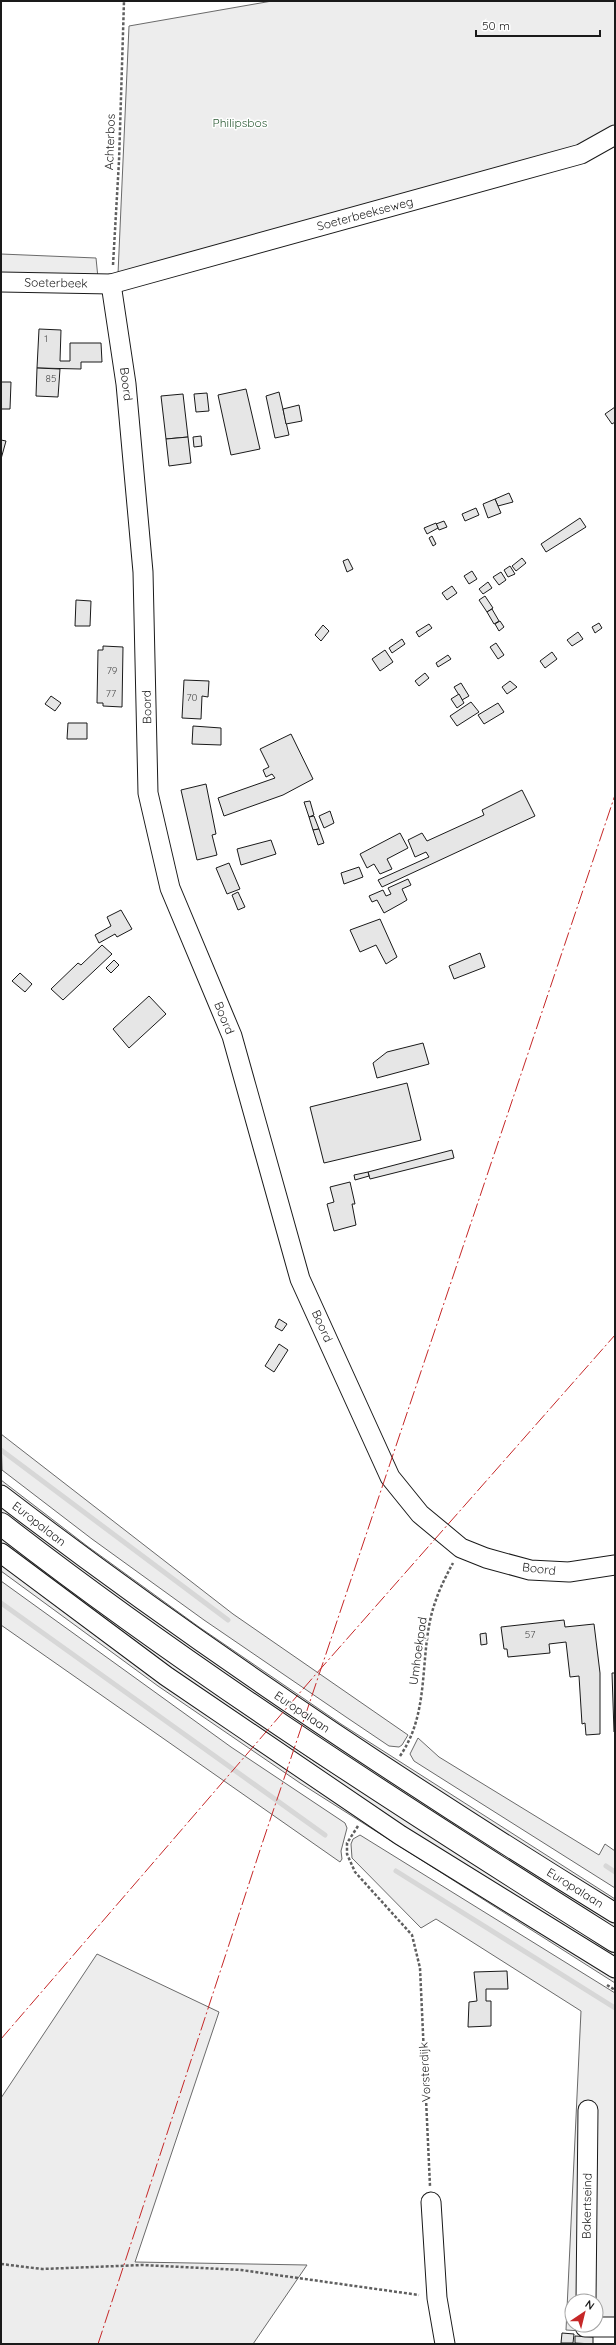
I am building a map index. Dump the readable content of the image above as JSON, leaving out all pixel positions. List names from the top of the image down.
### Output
{
  "streets": {
    "main road": ["Europalaan"],
    "street": [
      "Soeterbeekseweg",
      "Soeterbeek",
      "Boord",
      "Bakertseind"
    ],
    "path": ["Achterbos", "Umhoekpad", "Vorsterdijk"]
  },
  "crossings": [
    ["Achterbos", "Soeterbeekseweg"],
    ["Achterbos", "Soeterbeek"],
    ["Achterbos", "Boord"],
    ["Soeterbeekseweg", "Soeterbeek"],
    ["Soeterbeekseweg", "Boord"],
    ["Soeterbeek", "Boord"],
    ["Boord", "Umhoekpad"]
  ],
  "parks": ["Philipsbos"],
  "house_numbers": [
    "1",
    "85",
    "79",
    "77",
    "70",
    "57"
  ],
  "scale_bar": "50 m",
  "north": "top right"
}
